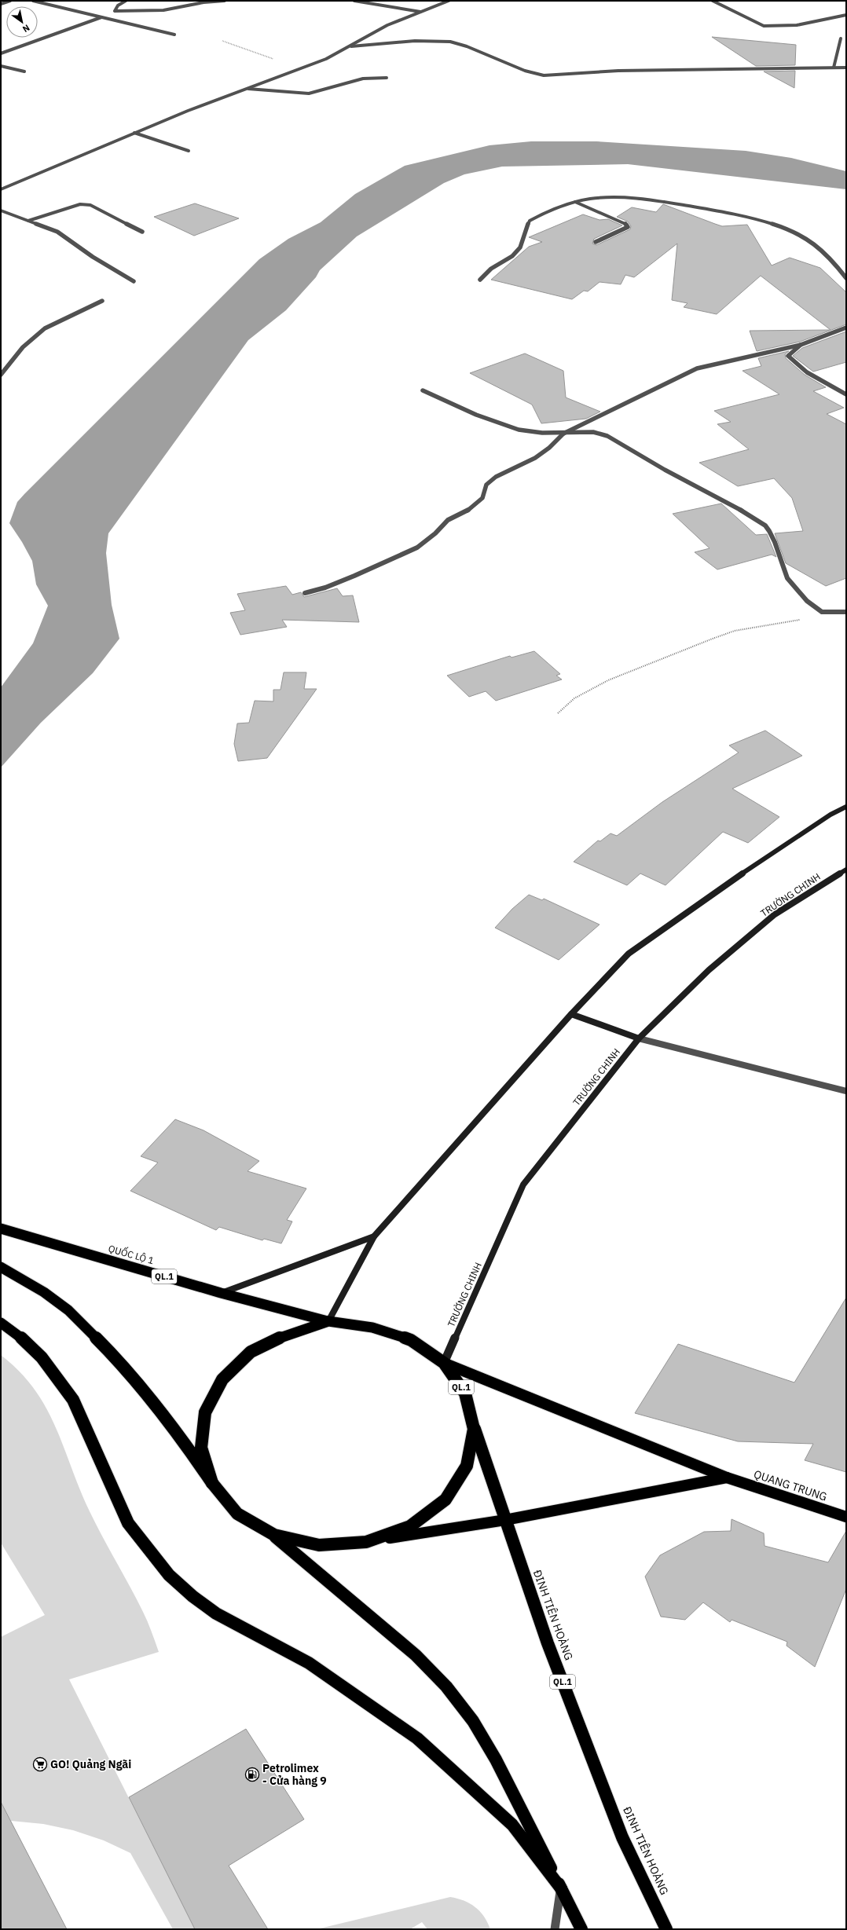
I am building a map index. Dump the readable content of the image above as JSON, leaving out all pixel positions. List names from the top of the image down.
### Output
{
  "streets": {
    "highway": ["QUỐC LỘ 1", "QL.1", "ĐINH TIÊN HOÀNG"],
    "main road": ["QUANG TRUNG"],
    "street": ["TRƯỜNG CHINH"]
  },
  "crossings": [
    ["TRƯỜNG CHINH", "QL.1"],
    ["TRƯỜNG CHINH", "QUANG TRUNG"],
    ["QUỐC LỘ 1", "QL.1"],
    ["QL.1", "QUANG TRUNG"],
    ["QL.1", "ĐINH TIÊN HOÀNG"]
  ],
  "places": {
    "supermarket": ["GO! Quảng Ngãi"],
    "fuel station": ["Petrolimex - Cửa hàng 9"]
  },
  "north": "bottom right"
}
